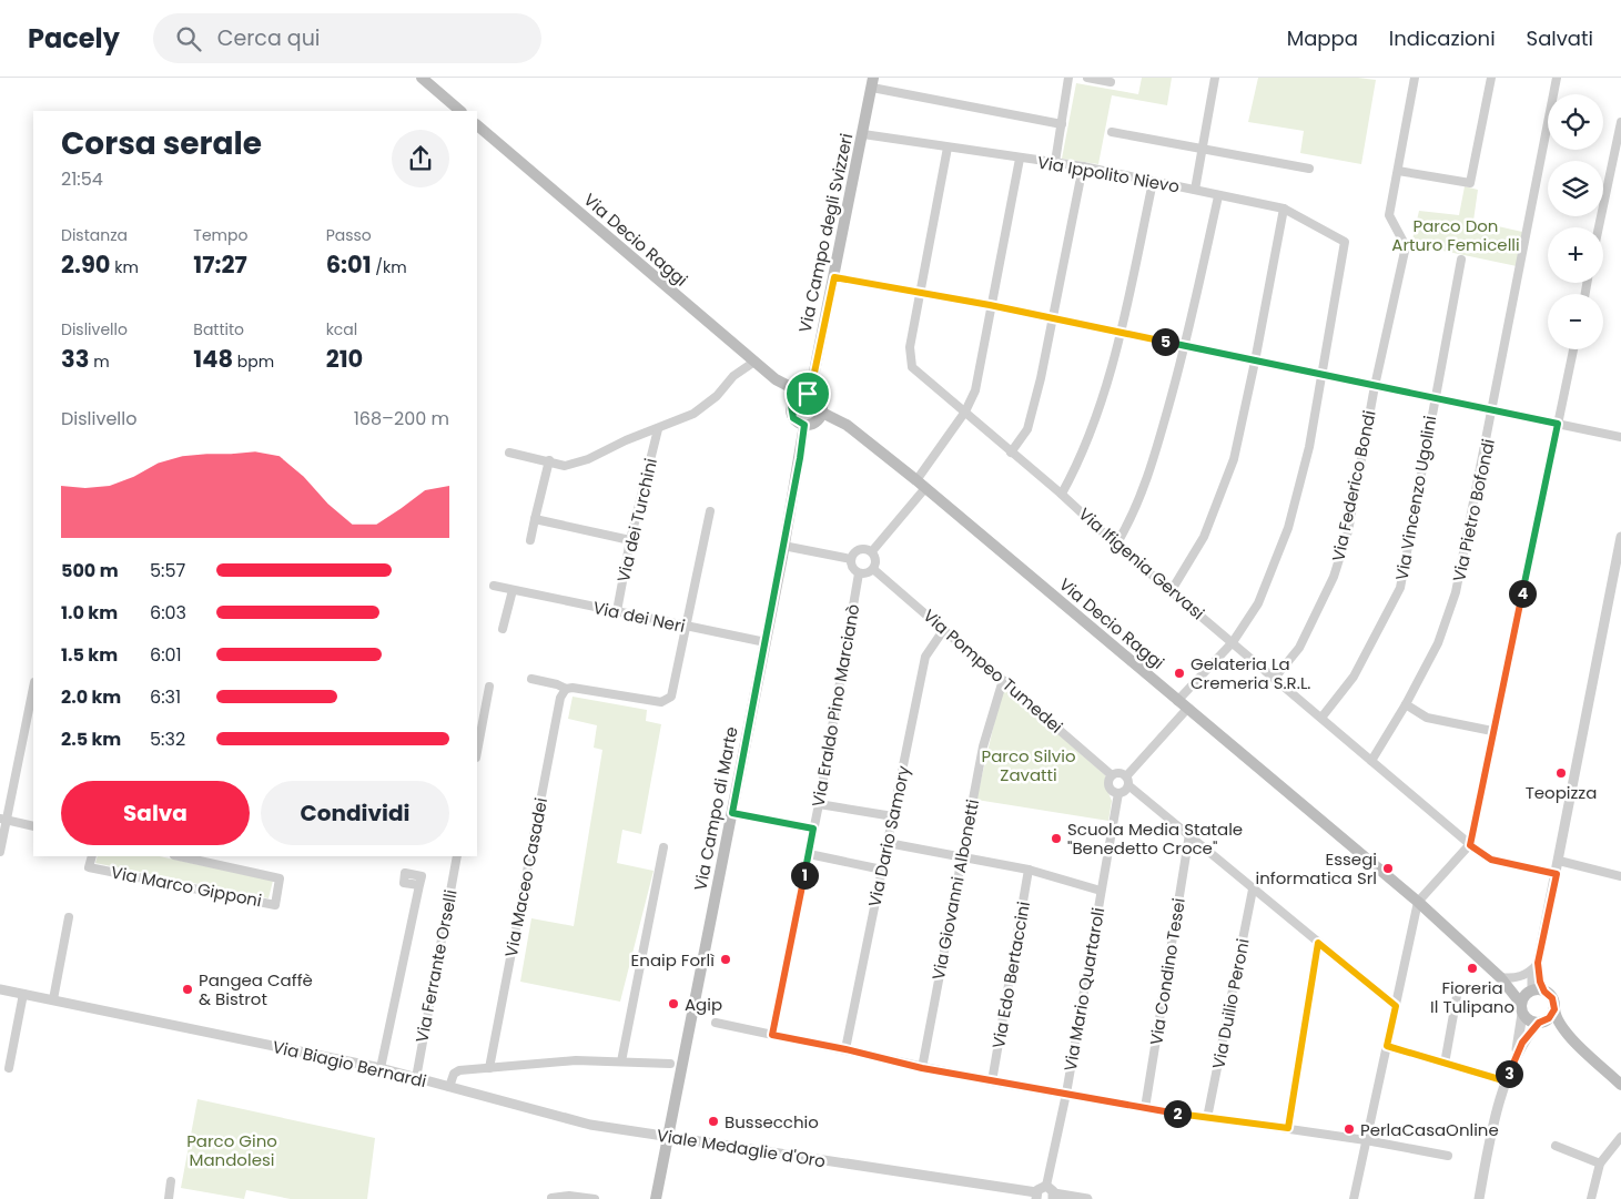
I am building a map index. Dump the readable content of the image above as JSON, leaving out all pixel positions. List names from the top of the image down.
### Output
{
  "streets": {
    "main road": ["Via Campo degli Svizzeri", "Via Decio Raggi", "Via Campo di Marte"],
    "street": [
      "Via Ippolito Nievo",
      "Via Federico Bondi",
      "Via Vincenzo Ugolini",
      "Via Pietro Bofondi",
      "Via dei Turchini",
      "Via Ifigenia Gervasi",
      "Via dei Neri",
      "Via Pompeo Tumedei",
      "Via Eraldo Pino Marcianò",
      "Via Dario Samory",
      "Via Maceo Casadei",
      "Via Marco Gipponi",
      "Via Giovanni Albonetti",
      "Via Ferrante Orselli",
      "Via Condino Tesei",
      "Via Edo Bertaccini",
      "Via Mario Quartaroli",
      "Via Duilio Peroni",
      "Via Biagio Bernardi",
      "Viale Medaglie d'Oro"
    ]
  },
  "crossings": [
    ["Via Ippolito Nievo", "Via Campo degli Svizzeri"],
    ["Via Ippolito Nievo", "Via Ifigenia Gervasi"],
    ["Via Campo degli Svizzeri", "Via Decio Raggi"],
    ["Via Campo degli Svizzeri", "Via Campo di Marte"],
    ["Via Decio Raggi", "Via Campo di Marte"],
    ["Via Federico Bondi", "Via Ifigenia Gervasi"],
    ["Via Vincenzo Ugolini", "Via Ifigenia Gervasi"],
    ["Via Pietro Bofondi", "Via Ifigenia Gervasi"],
    ["Via dei Turchini", "Via dei Neri"],
    ["Via dei Neri", "Via Campo di Marte"],
    ["Via Pompeo Tumedei", "Via Eraldo Pino Marcianò"],
    ["Via Pompeo Tumedei", "Via Dario Samory"],
    ["Via Pompeo Tumedei", "Via Giovanni Albonetti"],
    ["Via Pompeo Tumedei", "Via Mario Quartaroli"],
    ["Via Campo di Marte", "Viale Medaglie d'Oro"],
    ["Via Maceo Casadei", "Via Biagio Bernardi"],
    ["Via Ferrante Orselli", "Via Biagio Bernardi"],
    ["Via Biagio Bernardi", "Viale Medaglie d'Oro"]
  ],
  "parks": ["Parco Don Arturo Femicelli", "Parco Silvio Zavatti", "Parco Gino Mandolesi"],
  "places": [
    "Gelateria La Cremeria S.R.L.",
    "Teopizza",
    "Scuola Media Statale \"Benedetto Croce\"",
    "Essegi informatica Srl",
    "Enaip Forlì",
    "Fioreria Il Tulipano",
    "Pangea Caffè & Bistrot",
    "Agip",
    "Bussecchio",
    "PerlaCasaOnline"
  ],
  "page": {
    "header": "Pacely",
    "search": "Cerca qui",
    "nav": ["Mappa", "Indicazioni", "Salvati"],
    "map_buttons": ["+", "−"],
    "heading": ["Corsa serale", "21:54"],
    "stats": [
      ["Distanza", "2.90 km"],
      ["Tempo", "17:27"],
      ["Passo", "6:01 /km"],
      ["Dislivello", "33 m"],
      ["Battito", "148 bpm"],
      ["kcal", "210"]
    ],
    "pins": [
      "5",
      "4",
      "1",
      "3",
      "2"
    ],
    "chart": ["Dislivello", "168–200 m"],
    "list": [
      {
        "name": "500 m",
        "note": "5:57"
      },
      {
        "name": "1.0 km",
        "note": "6:03"
      },
      {
        "name": "1.5 km",
        "note": "6:01"
      },
      {
        "name": "2.0 km",
        "note": "6:31"
      },
      {
        "name": "2.5 km",
        "note": "5:32"
      }
    ],
    "buttons": ["Salva", "Condividi"]
  }
}
